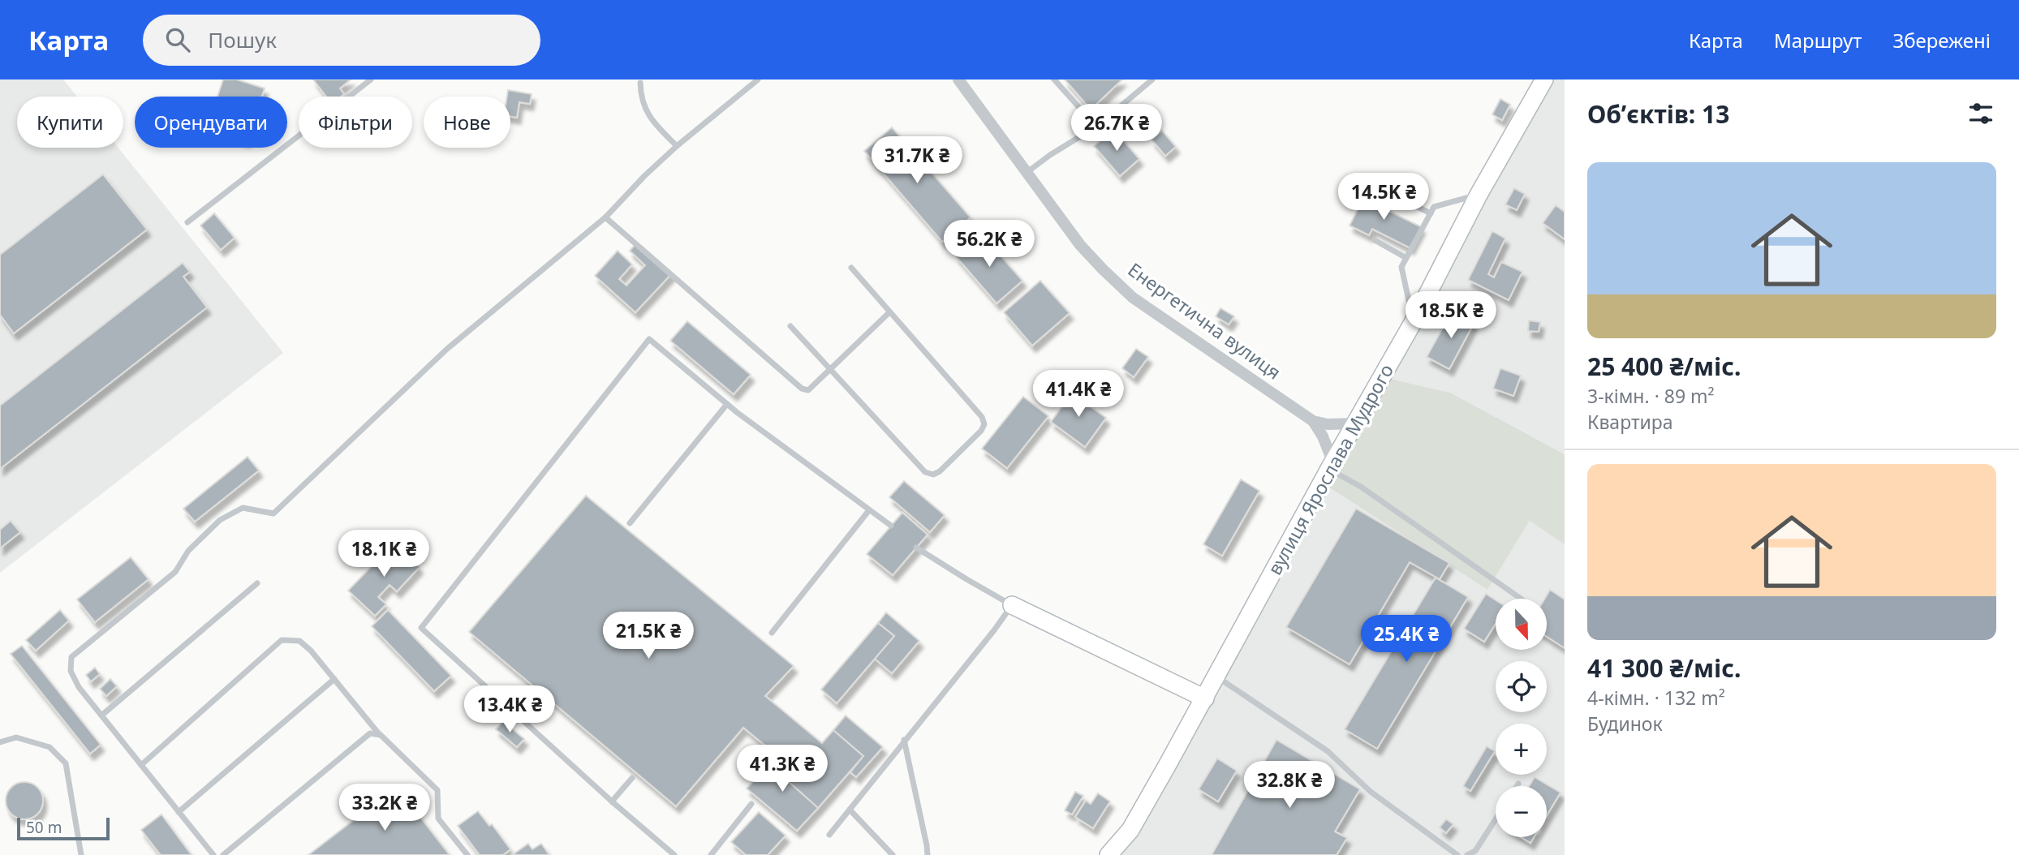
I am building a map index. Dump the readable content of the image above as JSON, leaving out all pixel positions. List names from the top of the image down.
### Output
{
  "streets": {
    "main road": ["вулиця Ярослава Мудрого"],
    "street": ["Енергетична вулиця"]
  },
  "crossings": [
    ["Енергетична вулиця", "вулиця Ярослава Мудрого"]
  ],
  "scale_bar": "50 m",
  "north": "bottom",
  "page": {
    "header": "Карта",
    "search": "Пошук",
    "nav": ["Карта", "Маршрут", "Збережені"],
    "heading": "Об’єктів: 13",
    "chip": [
      "Купити",
      "Орендувати",
      "Фільтри",
      "Нове"
    ],
    "price": [
      "26.7K ₴",
      "31.7K ₴",
      "14.5K ₴",
      "56.2K ₴",
      "18.5K ₴",
      "41.4K ₴",
      "18.1K ₴",
      "21.5K ₴",
      "25.4K ₴",
      "13.4K ₴",
      "41.3K ₴",
      "32.8K ₴",
      "33.2K ₴"
    ],
    "list": [
      {
        "name": "25 400 ₴/міс.",
        "note": "3-кімн. · 89 m² · Квартира"
      },
      {
        "name": "41 300 ₴/міс.",
        "note": "4-кімн. · 132 m² · Будинок"
      }
    ],
    "map_buttons": ["+", "−"],
    "scale": "50 m"
  }
}
